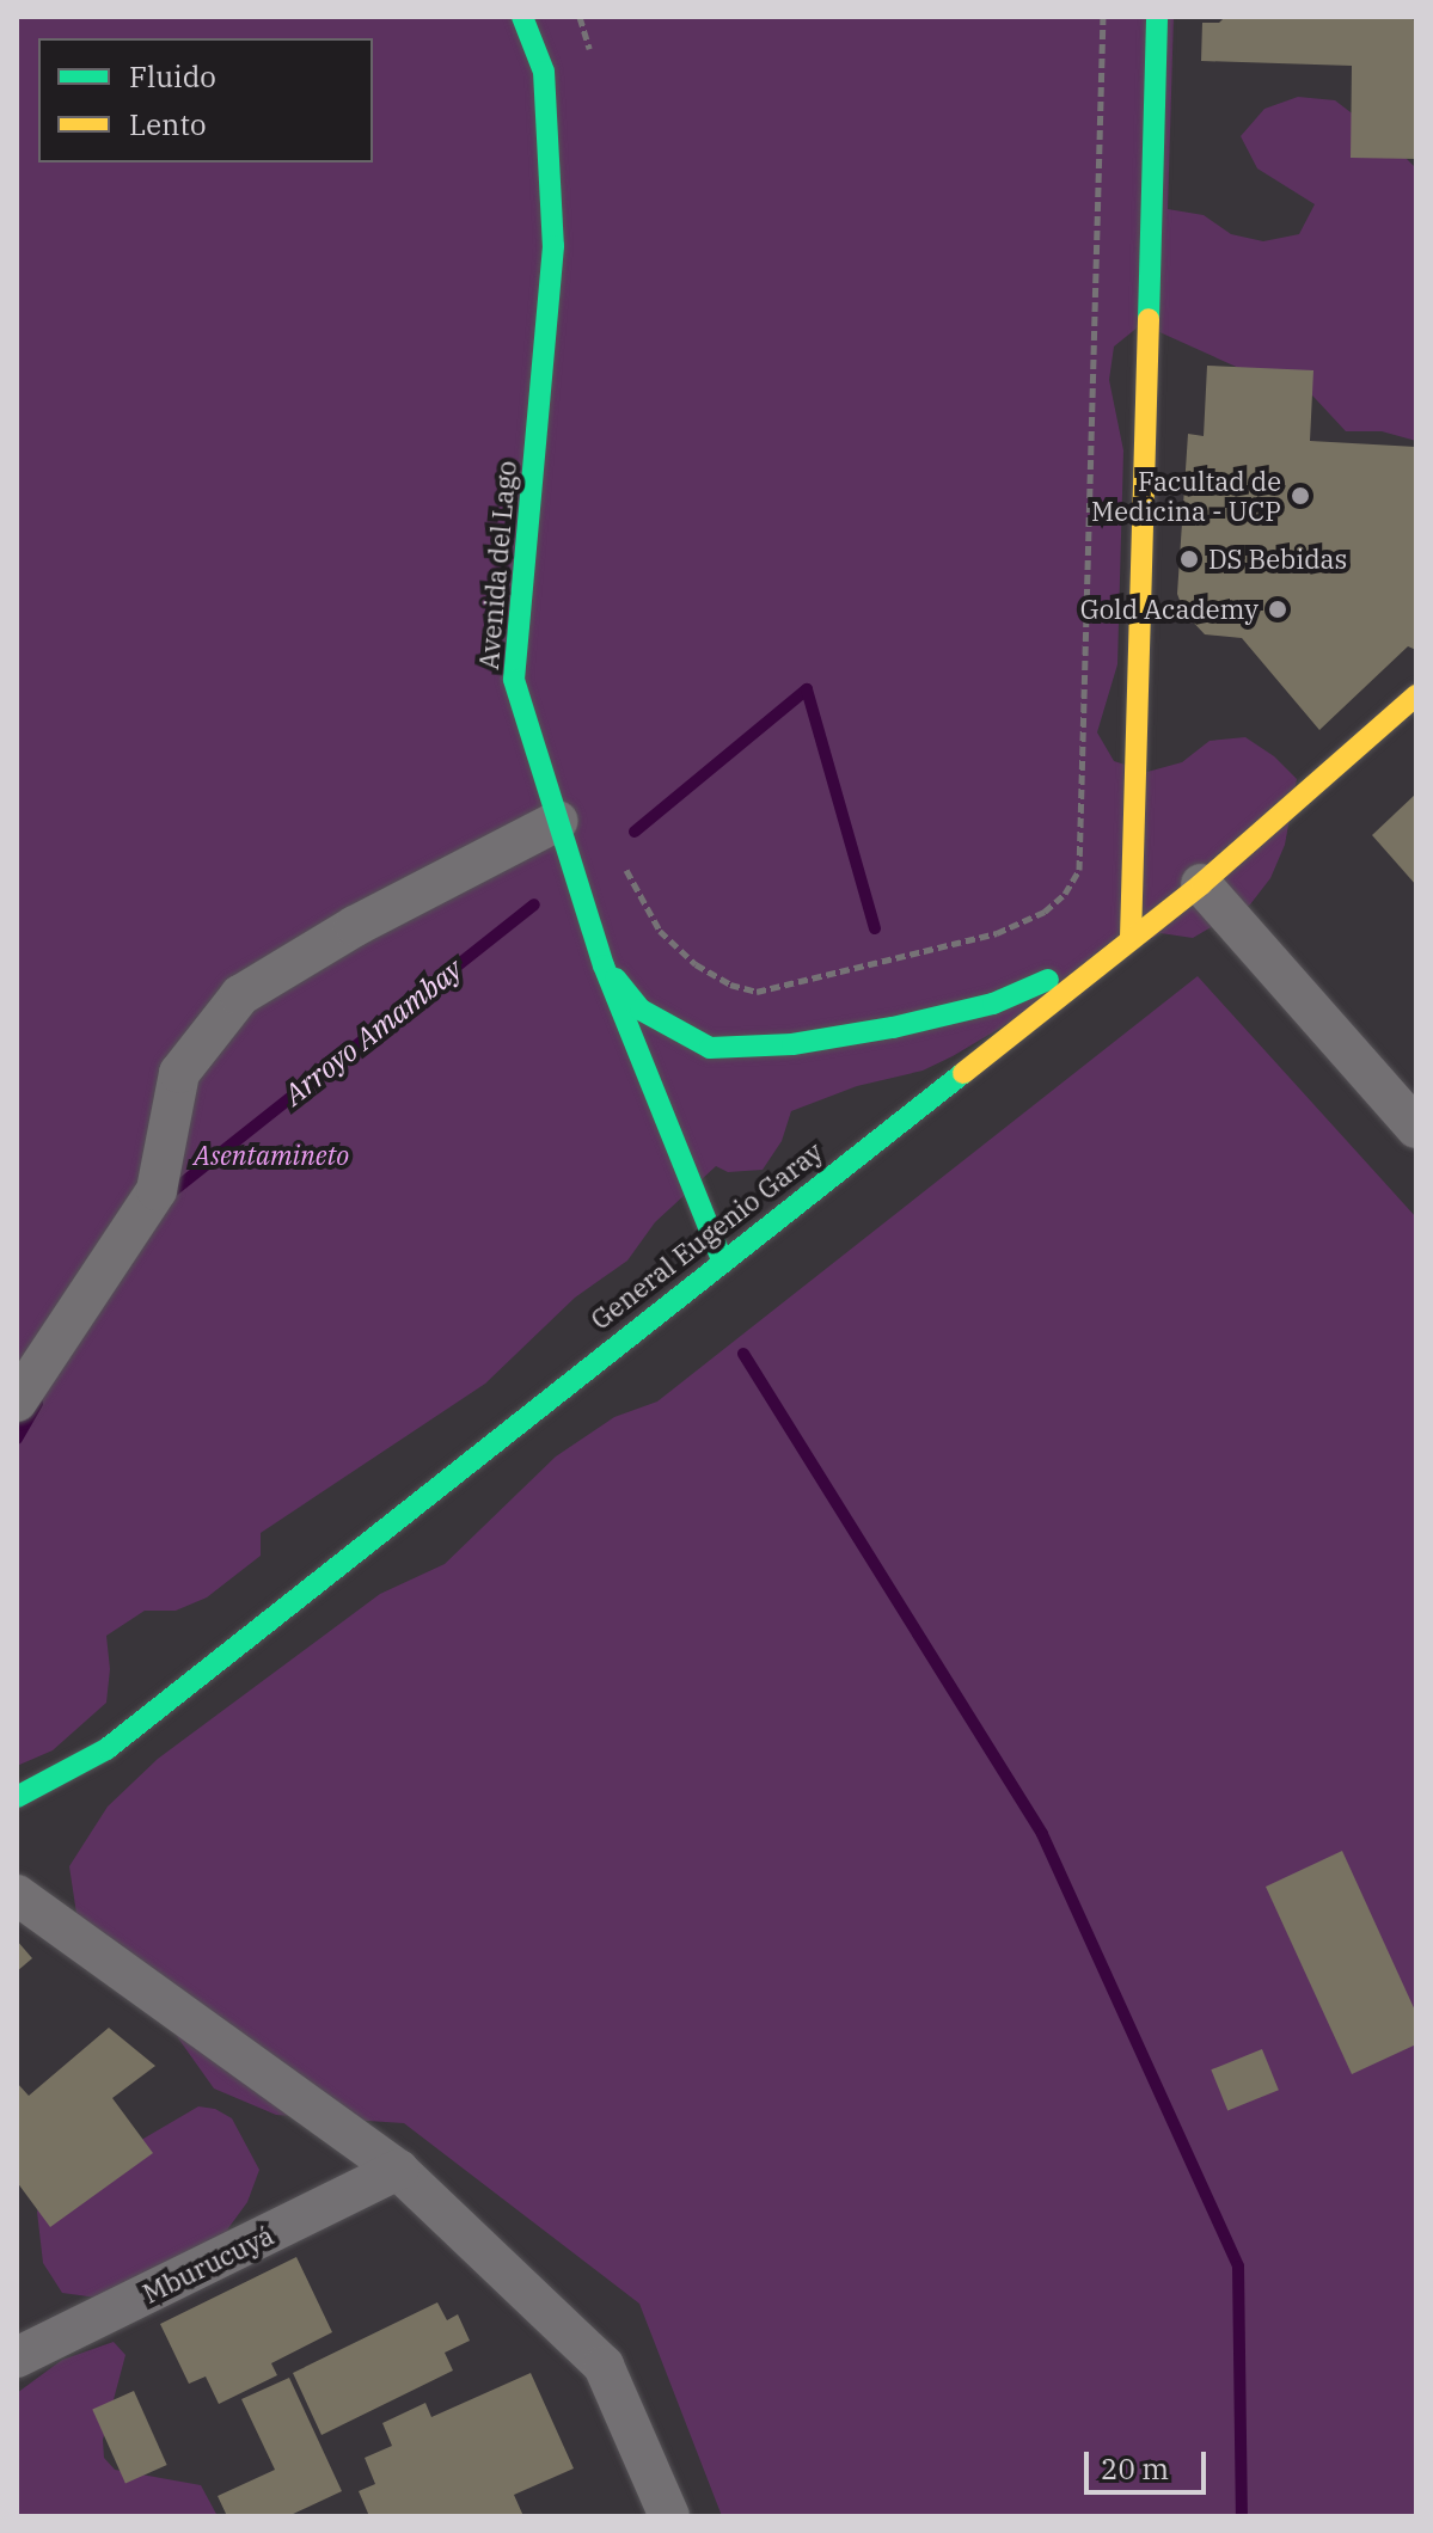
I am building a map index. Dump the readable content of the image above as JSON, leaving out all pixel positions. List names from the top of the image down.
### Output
{
  "streets": {
    "street": ["Avenida del Lago", "General Eugenio Garay", "Mburucuyá"]
  },
  "crossings": [
    ["Avenida del Lago", "General Eugenio Garay"]
  ],
  "water": ["Arroyo Amambay"],
  "parks": ["Asentamineto"],
  "places": ["Facultad de Medicina - UCP", "DS Bebidas", "Gold Academy"],
  "legend": ["Fluido", "Lento"],
  "scale_bar": "20 m"
}
